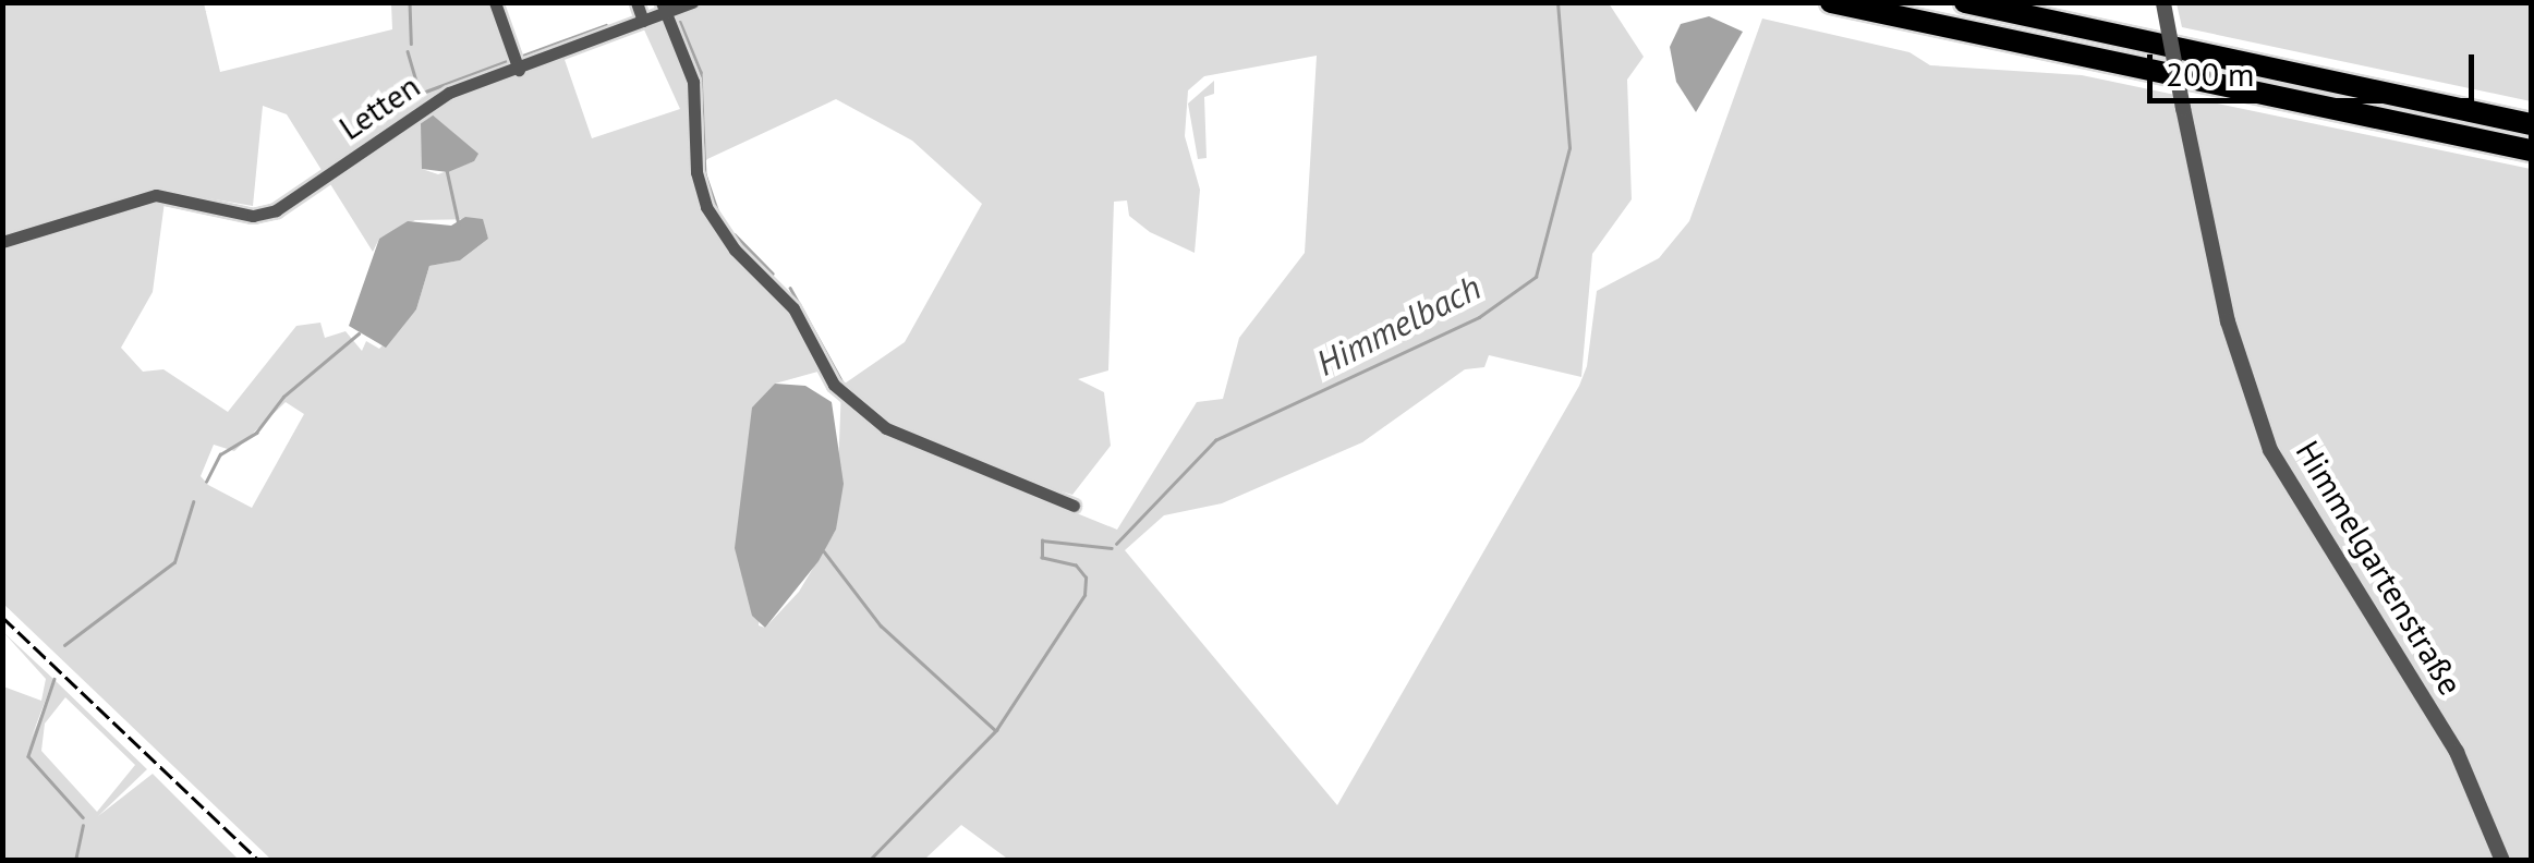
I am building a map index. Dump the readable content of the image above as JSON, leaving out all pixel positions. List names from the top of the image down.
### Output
{
  "streets": {
    "street": ["Letten", "Himmelgartenstraße"]
  },
  "water": ["Himmelbach"],
  "scale_bar": "200 m"
}
